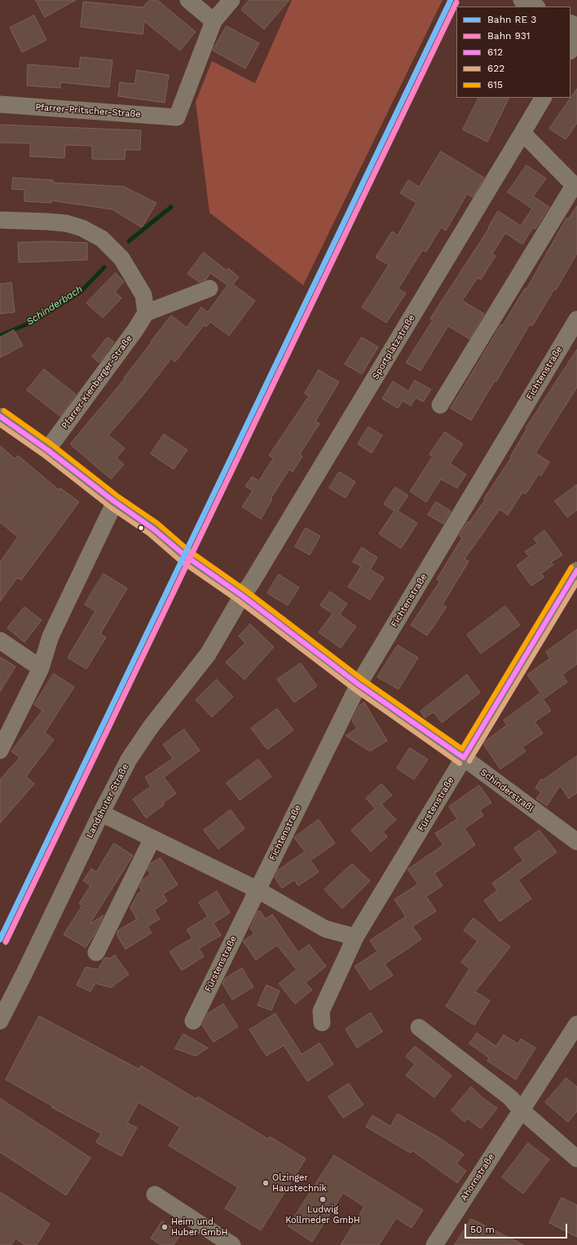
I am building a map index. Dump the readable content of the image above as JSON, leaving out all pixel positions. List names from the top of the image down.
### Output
{
  "streets": {
    "street": [
      "Pfarrer-Pritscher-Straße",
      "Sportplatzstraße",
      "Fichtenstraße",
      "Pfarrer-Kienberger-Straße",
      "Schinderstraßl",
      "Landshuter Straße",
      "Fürstenstraße",
      "Ahornstraße"
    ]
  },
  "crossings": [
    ["Sportplatzstraße", "Schinderstraßl"],
    ["Sportplatzstraße", "Landshuter Straße"],
    ["Fichtenstraße", "Schinderstraßl"],
    ["Fichtenstraße", "Fürstenstraße"],
    ["Schinderstraßl", "Landshuter Straße"],
    ["Schinderstraßl", "Fürstenstraße"]
  ],
  "water": ["Schinderbach"],
  "places": ["Olzinger Haustechnik", "Ludwig Kollmeder GmbH", "Heim und Huber GmbH"],
  "lines": [
    "rail line 931",
    "transit line 615",
    "transit line 612",
    "transit line 622"
  ],
  "legend": [
    "Bahn RE 3",
    "Bahn 931",
    "612",
    "622",
    "615"
  ],
  "scale_bar": "50 m"
}
